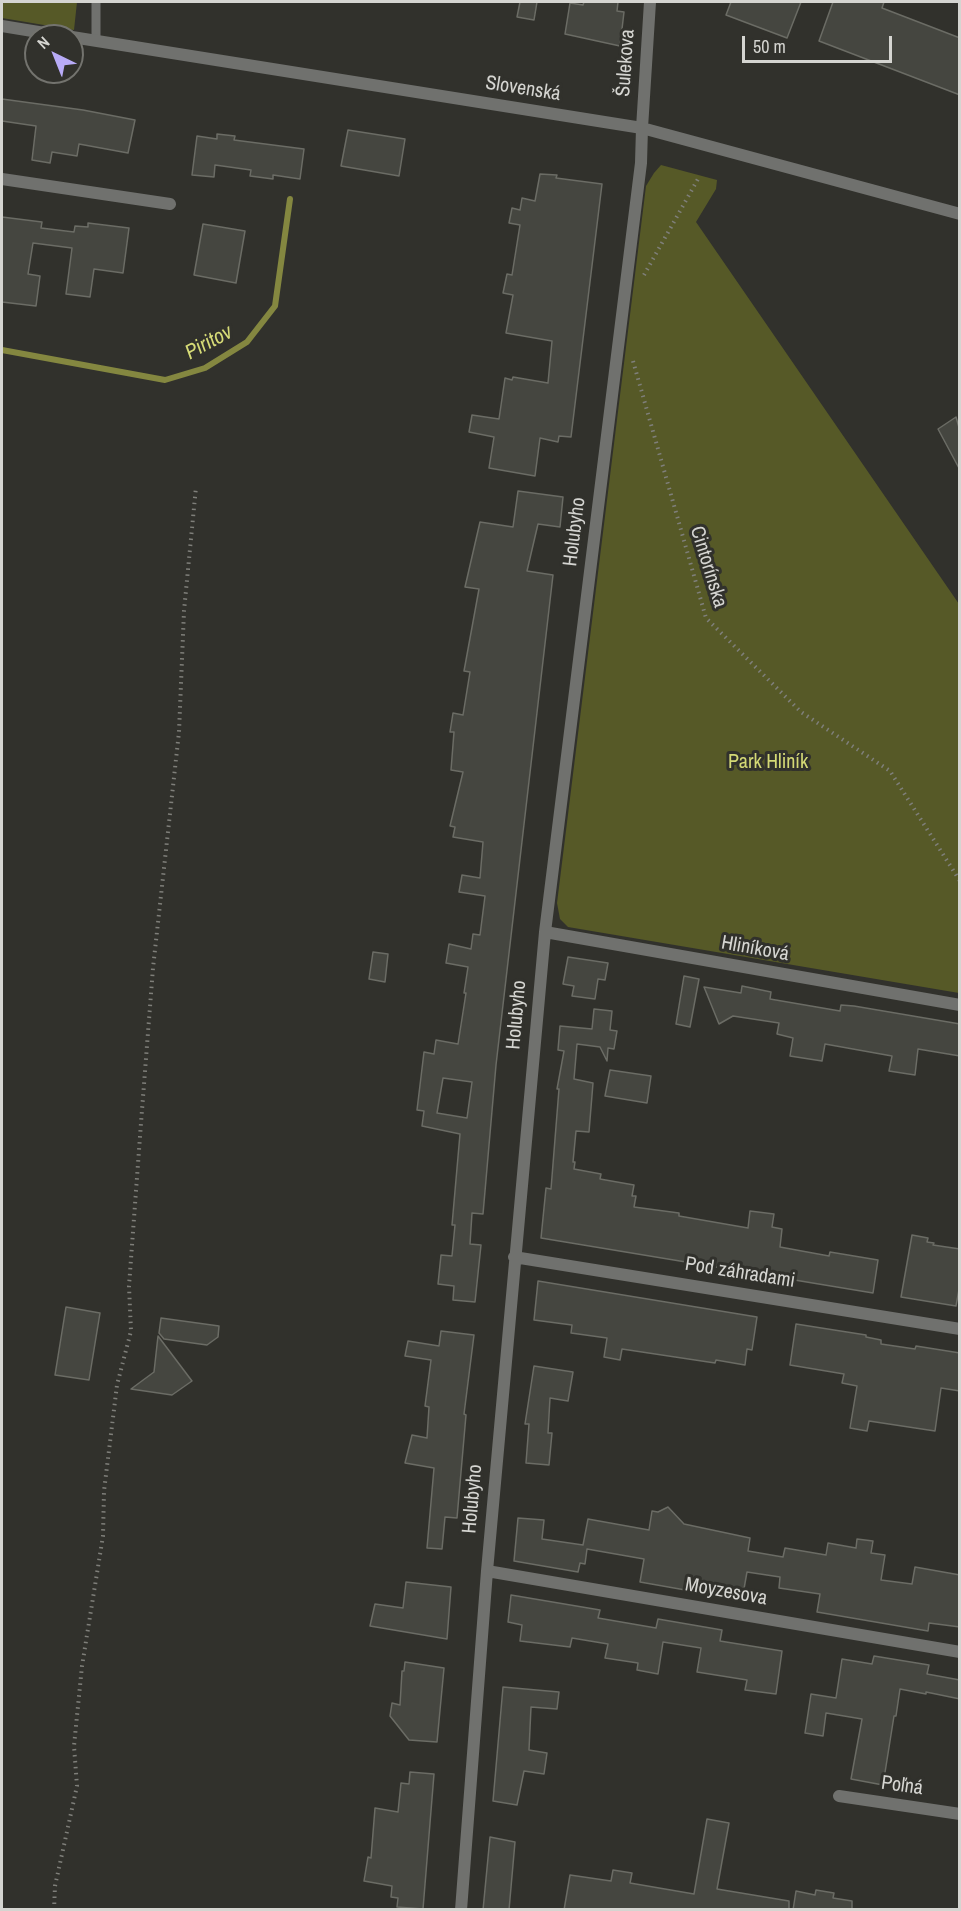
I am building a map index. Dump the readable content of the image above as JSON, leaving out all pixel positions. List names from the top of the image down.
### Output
{
  "streets": {
    "street": [
      "Šulekova",
      "Slovenská",
      "Holubyho",
      "Hliníková",
      "Pod záhradami",
      "Moyzesova",
      "Poľná"
    ],
    "path": ["Cintorínska"]
  },
  "crossings": [
    ["Šulekova", "Slovenská"],
    ["Šulekova", "Holubyho"],
    ["Slovenská", "Holubyho"],
    ["Holubyho", "Hliníková"],
    ["Holubyho", "Pod záhradami"],
    ["Holubyho", "Moyzesova"]
  ],
  "water": ["Piritov"],
  "parks": ["Park Hliník"],
  "scale_bar": "50 m",
  "north": "top left"
}
